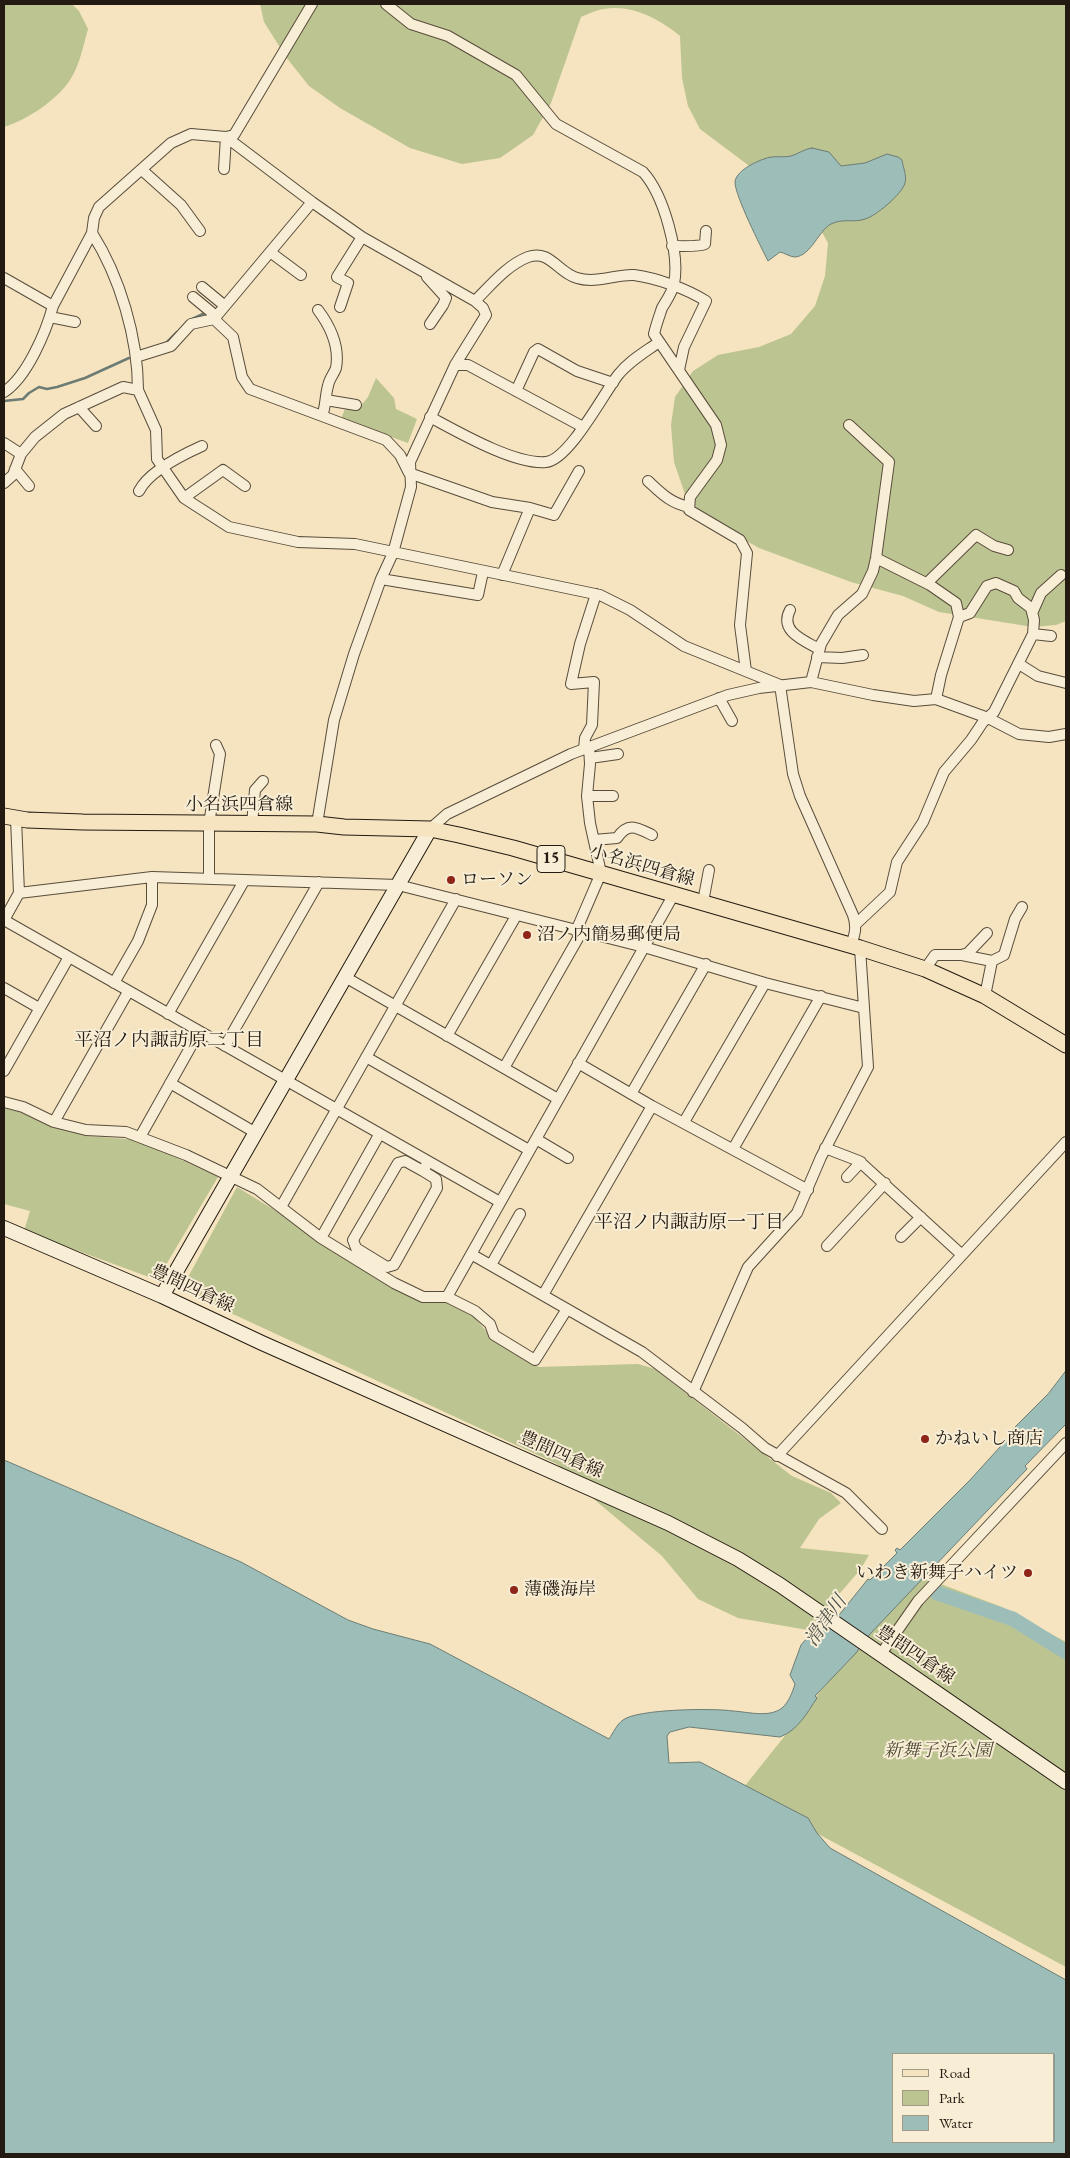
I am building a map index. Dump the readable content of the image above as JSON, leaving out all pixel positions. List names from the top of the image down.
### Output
{
  "streets": {
    "main road": ["小名浜四倉線", "15", "豊間四倉線"]
  },
  "districts": ["平沼ノ内諏訪原二丁目", "平沼ノ内諏訪原一丁目"],
  "water": ["滑津川"],
  "parks": ["新舞子浜公園"],
  "places": [
    "ローソン",
    "沼ノ内簡易郵便局",
    "かねいし商店",
    "いわき新舞子ハイツ",
    "薄磯海岸"
  ],
  "legend": ["Road", "Park", "Water"]
}
